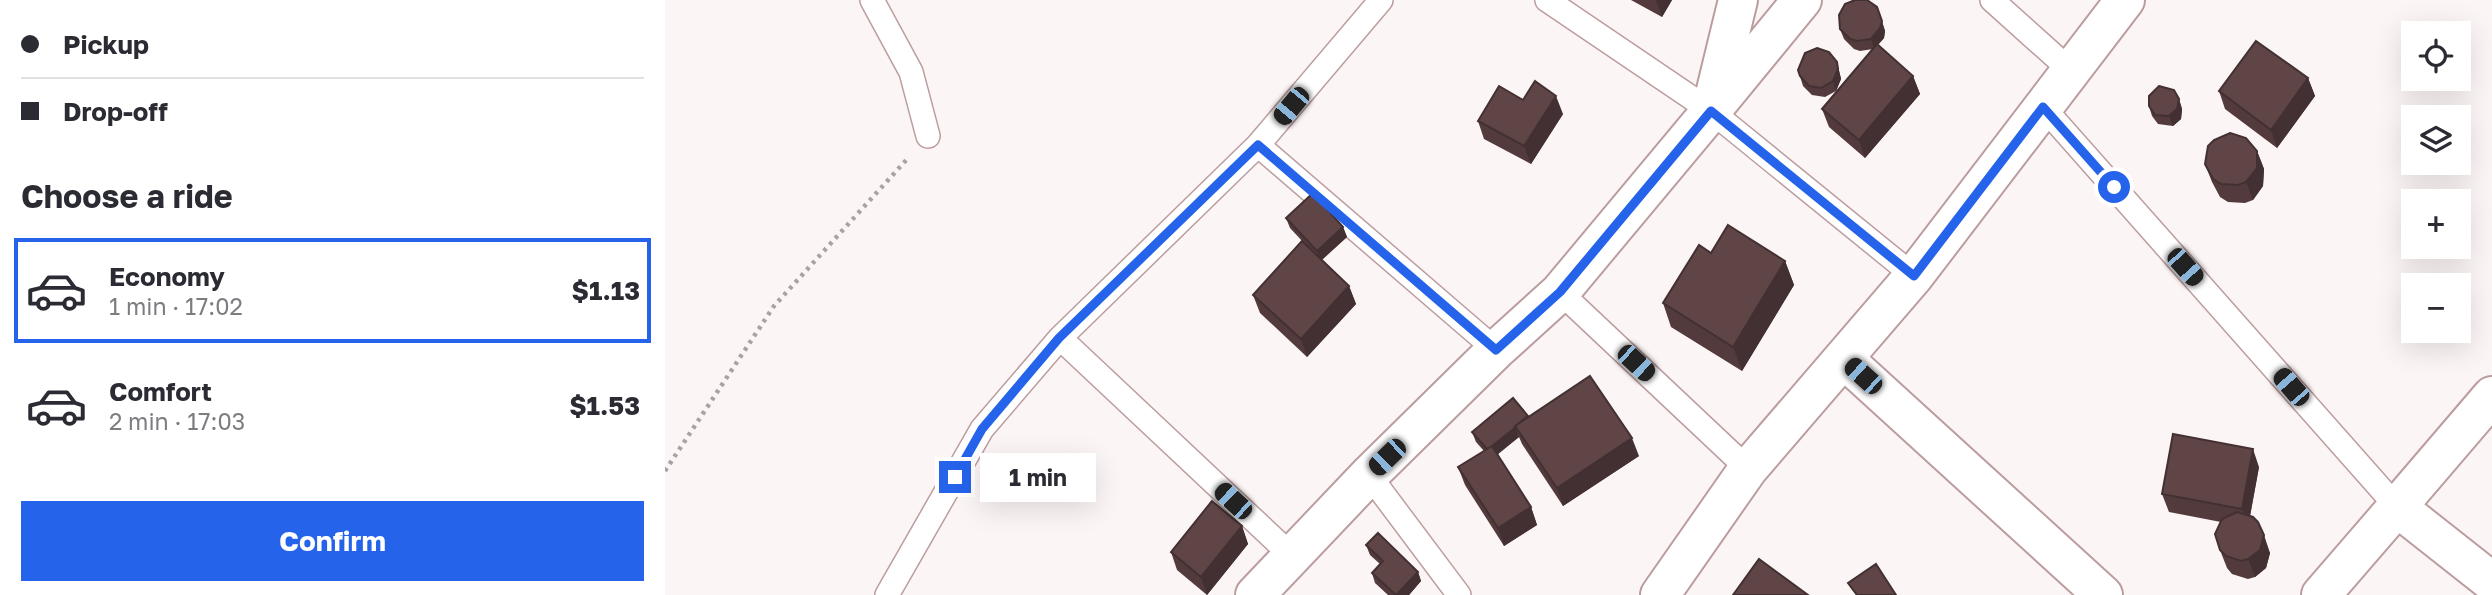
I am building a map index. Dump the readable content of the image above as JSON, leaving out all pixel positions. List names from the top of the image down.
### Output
{
  "page": {
    "banner": ["Pickup", "Drop-off"],
    "map_buttons": ["+", "−"],
    "heading": "Choose a ride",
    "list": [
      {
        "name": "Economy",
        "note": "1 min · 17:02",
        "value": "$1.13"
      },
      {
        "name": "Comfort",
        "note": "2 min · 17:03",
        "value": "$1.53"
      }
    ],
    "bubble": "1 min",
    "buttons": "Confirm"
  }
}
